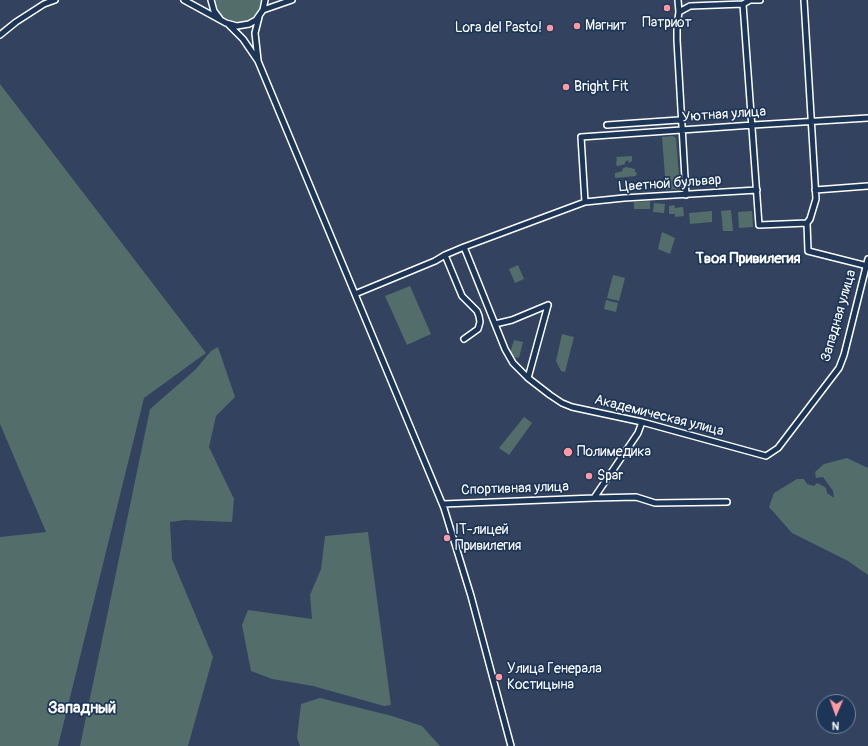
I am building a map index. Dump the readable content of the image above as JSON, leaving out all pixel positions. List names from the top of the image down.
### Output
{
  "streets": {
    "street": [
      "Уютная улица",
      "Цветной бульвар",
      "Западная улица",
      "Академическая улица",
      "Спортивная улица"
    ]
  },
  "crossings": [
    ["Уютная улица", "Цветной бульвар"],
    ["Цветной бульвар", "Академическая улица"],
    ["Западная улица", "Академическая улица"]
  ],
  "districts": ["Твоя Привилегия", "Западный"],
  "places": [
    "Патриот",
    "Магнит",
    "Lora del Pasto!",
    "Bright Fit",
    "Полимедика",
    "Spar",
    "IT-лицей Привилегия",
    "Улица Генерала Костицына"
  ],
  "north": "bottom"
}
